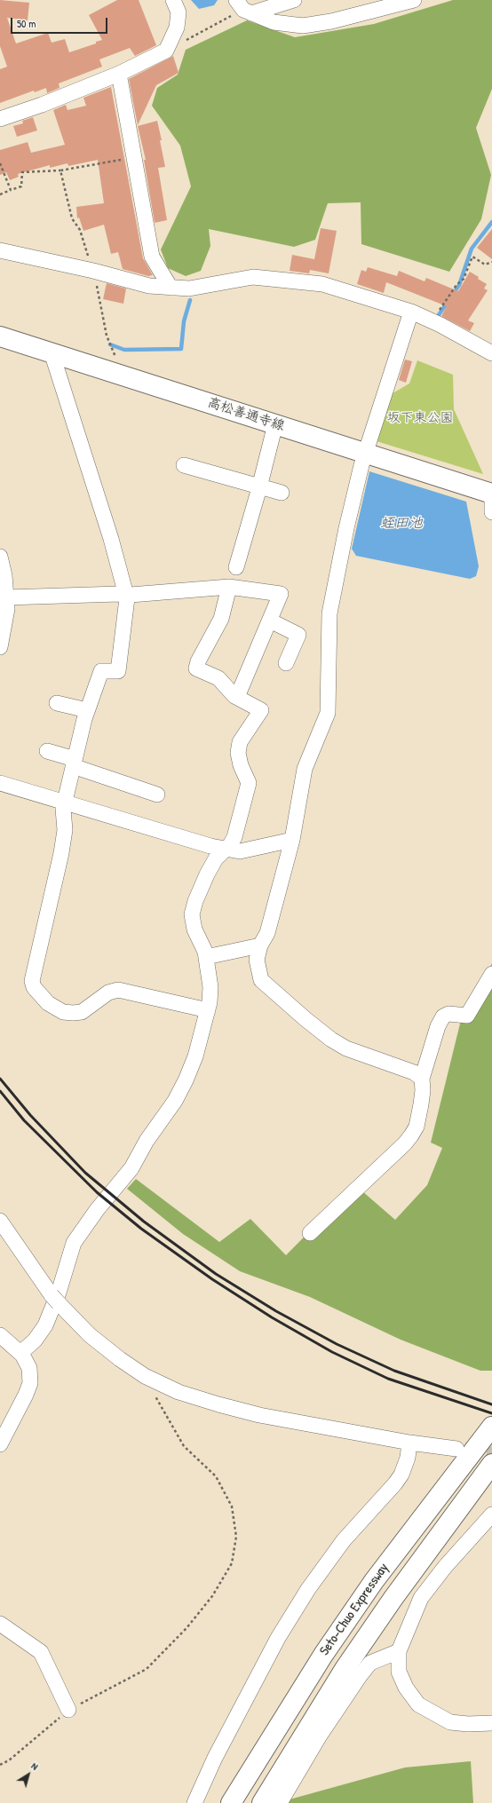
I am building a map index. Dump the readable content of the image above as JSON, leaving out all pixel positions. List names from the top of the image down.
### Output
{
  "streets": {
    "main road": ["高松善通寺線", "Seto-Chuo Expressway"]
  },
  "water": ["蛭田池"],
  "parks": ["坂下東公園"],
  "scale_bar": "50 m",
  "north": "top right"
}
